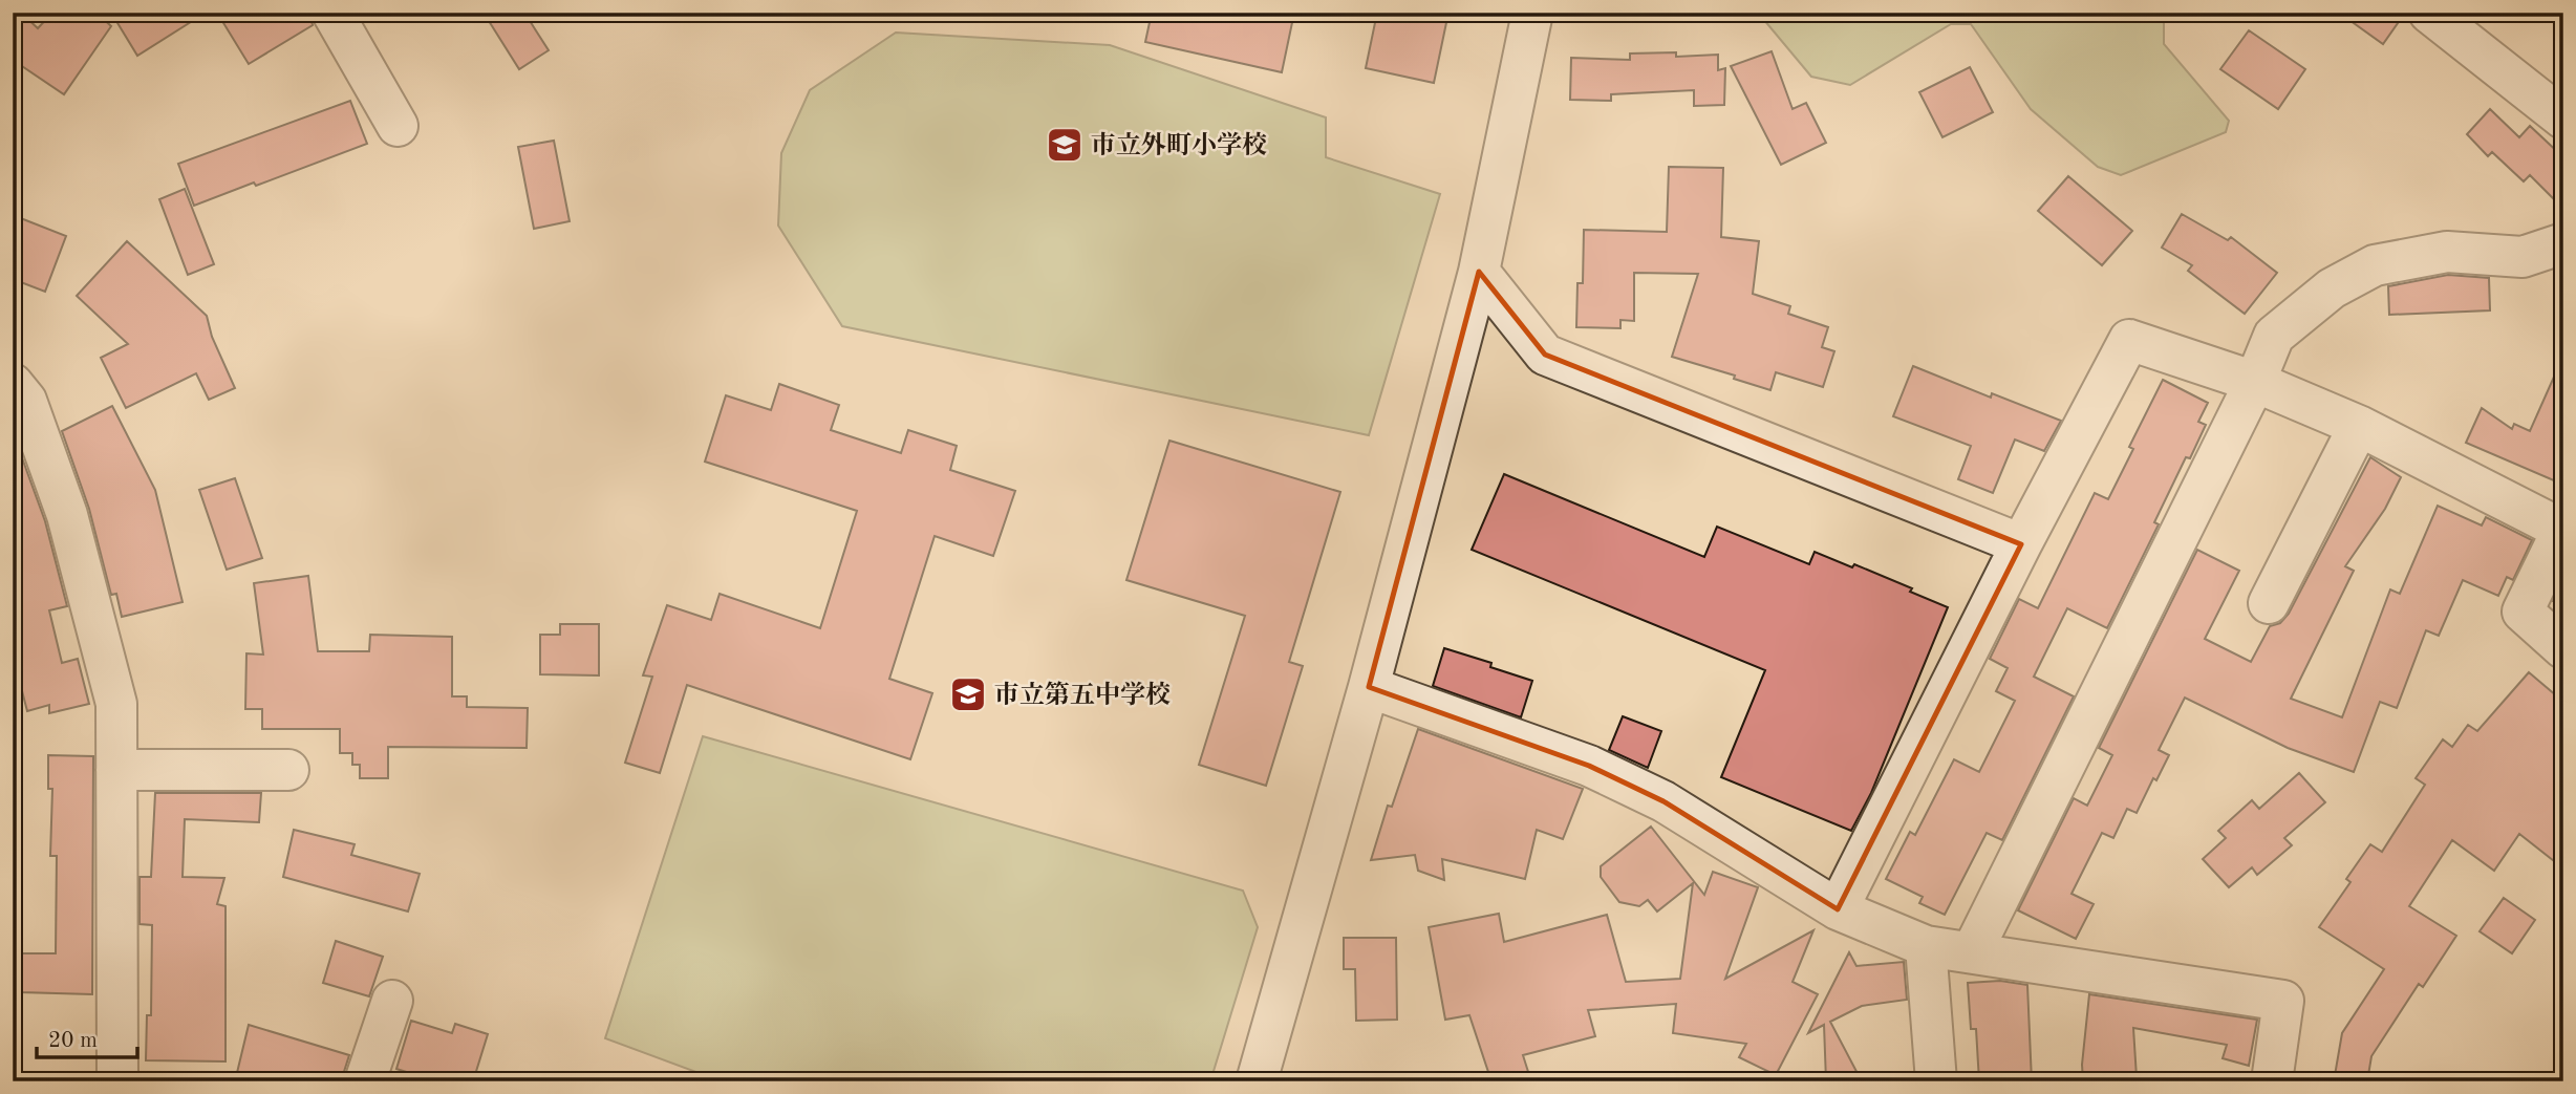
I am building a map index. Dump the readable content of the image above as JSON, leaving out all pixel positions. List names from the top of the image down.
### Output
{
  "places": {
    "school or university": ["市立外町小学校", "市立第五中学校"]
  },
  "scale_bar": "20 m"
}
